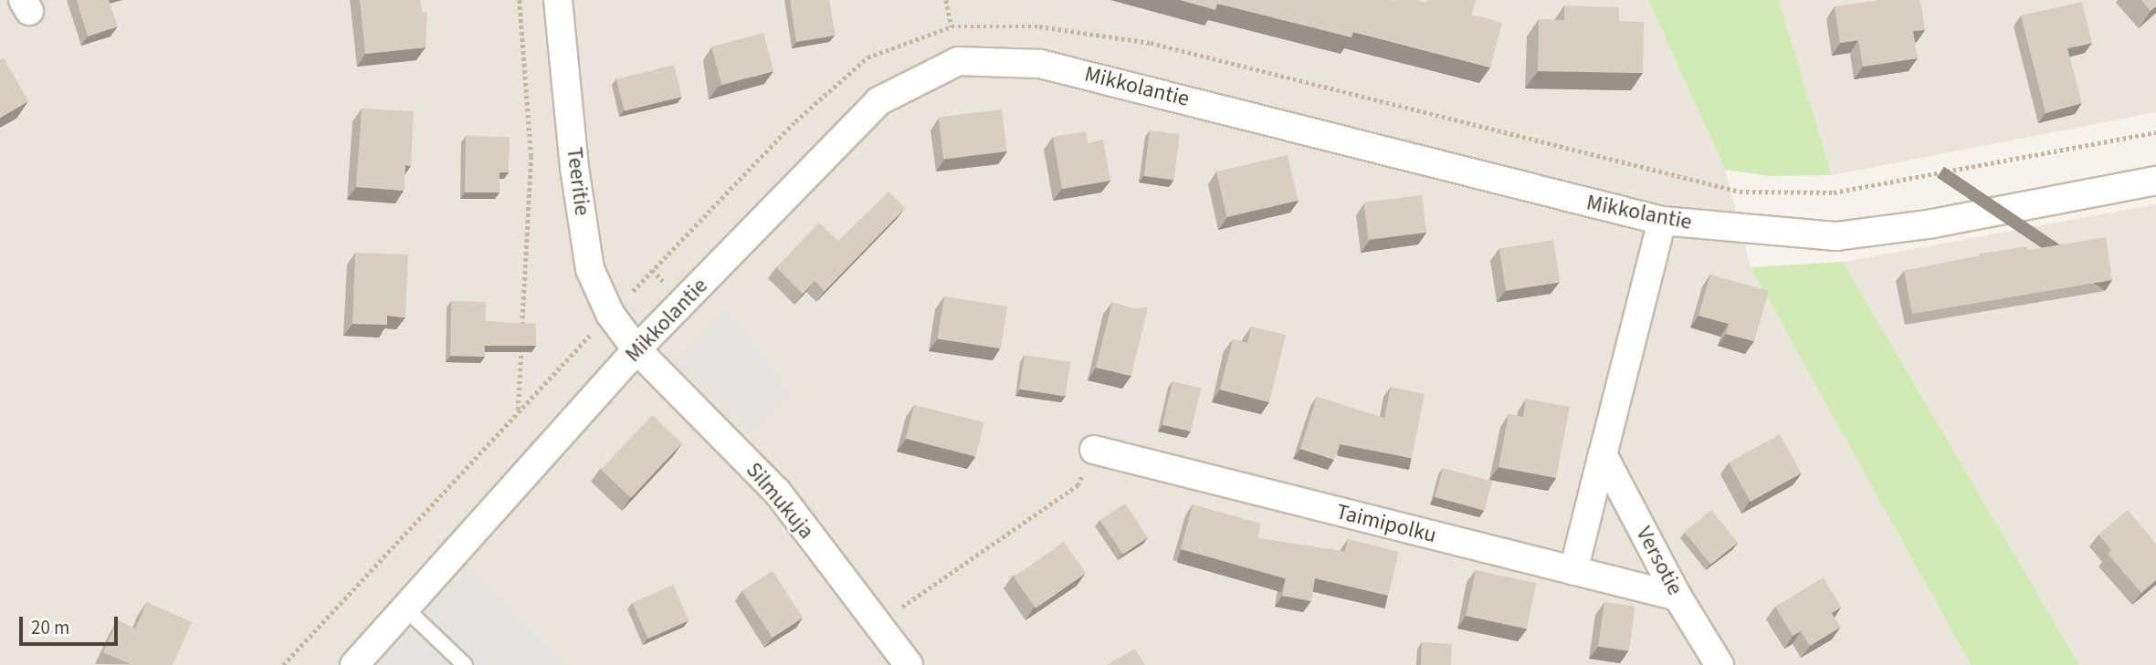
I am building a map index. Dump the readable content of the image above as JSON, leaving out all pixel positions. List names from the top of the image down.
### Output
{
  "streets": {
    "street": [
      "Mikkolantie",
      "Teeritie",
      "Silmukuja",
      "Taimipolku",
      "Versotie"
    ]
  },
  "crossings": [
    ["Mikkolantie", "Teeritie"],
    ["Mikkolantie", "Silmukuja"],
    ["Teeritie", "Silmukuja"],
    ["Taimipolku", "Versotie"]
  ],
  "scale_bar": "20 m"
}
